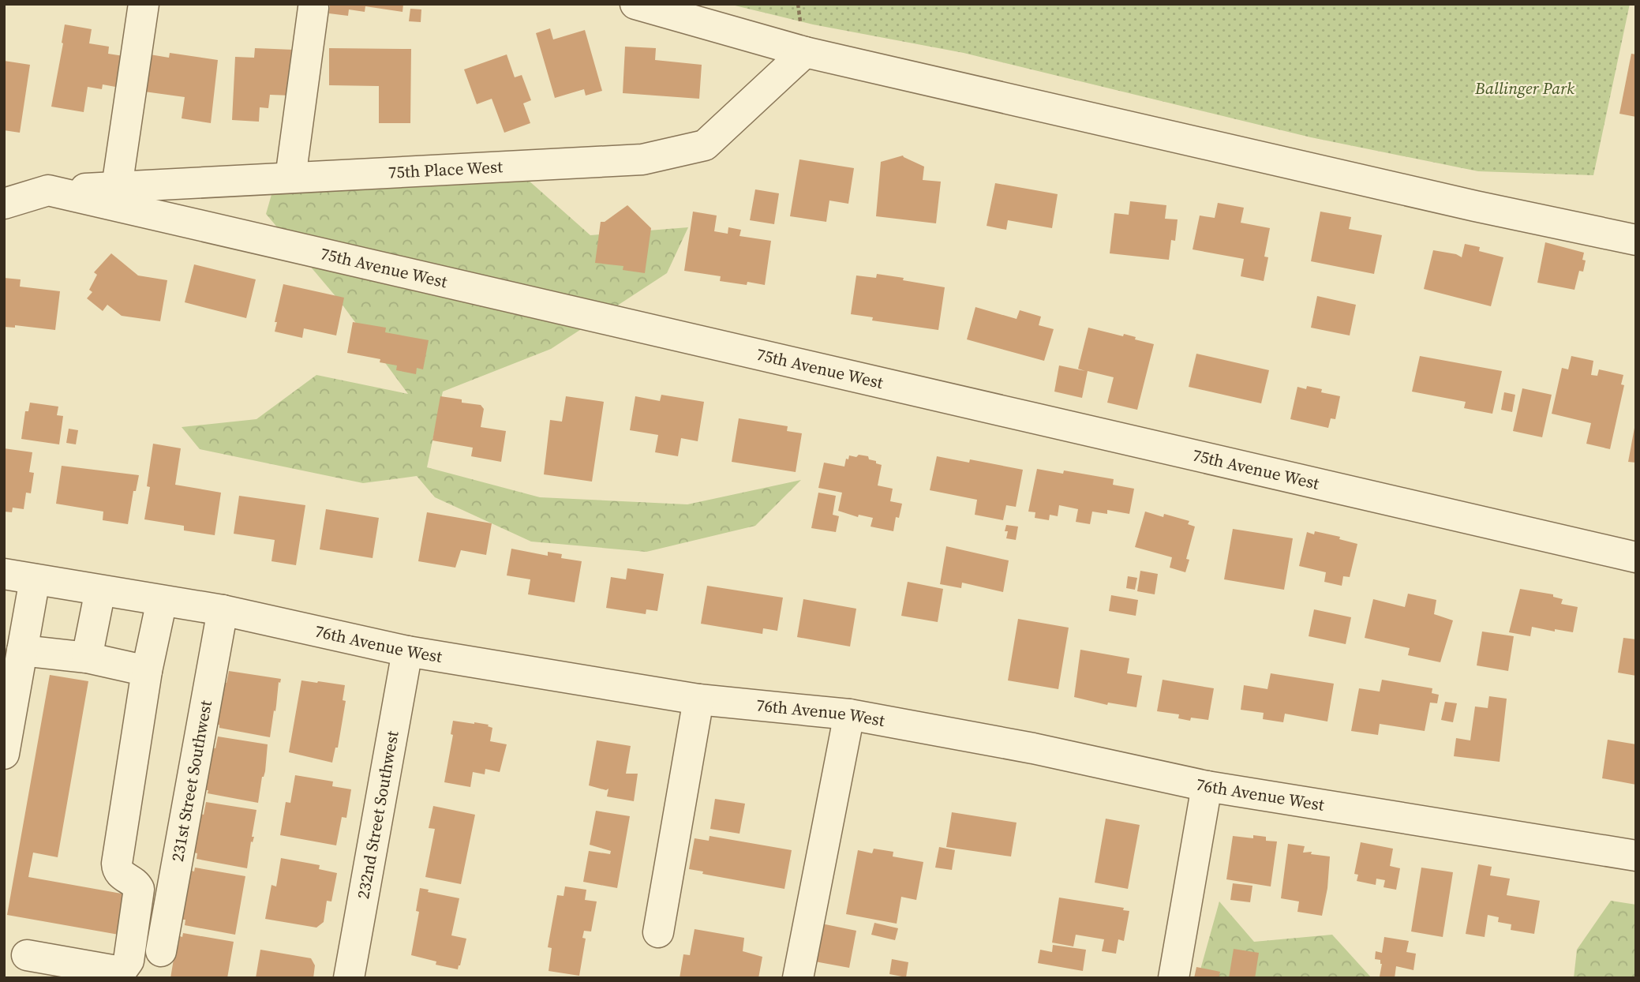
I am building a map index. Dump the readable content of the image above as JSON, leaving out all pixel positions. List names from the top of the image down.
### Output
{
  "streets": {
    "street": [
      "75th Place West",
      "75th Avenue West",
      "76th Avenue West",
      "231st Street Southwest",
      "232nd Street Southwest"
    ]
  },
  "crossings": [
    ["75th Place West", "75th Avenue West"],
    ["76th Avenue West", "231st Street Southwest"],
    ["76th Avenue West", "232nd Street Southwest"]
  ],
  "parks": ["Ballinger Park"]
}
